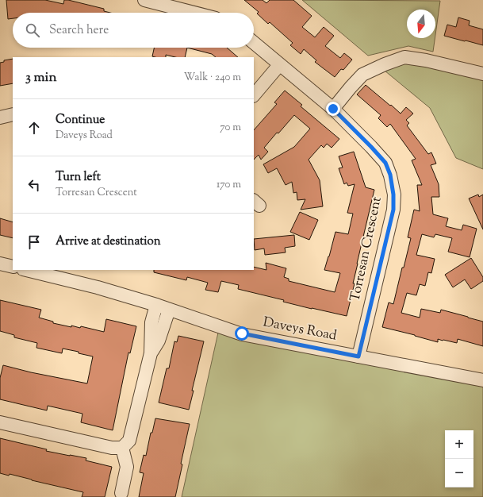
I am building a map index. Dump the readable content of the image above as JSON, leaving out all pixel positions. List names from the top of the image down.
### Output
{
  "streets": {
    "street": ["Torresan Crescent", "Daveys Road"]
  },
  "crossings": [
    ["Torresan Crescent", "Daveys Road"]
  ],
  "north": "bottom",
  "page": {
    "search": "Search here",
    "heading": ["3 min", "Walk · 240 m"],
    "list": [
      ["Continue", "Daveys Road", "70 m"],
      ["Turn left", "Torresan Crescent", "170 m"],
      "Arrive at destination"
    ],
    "map_buttons": ["+", "−"]
  }
}
